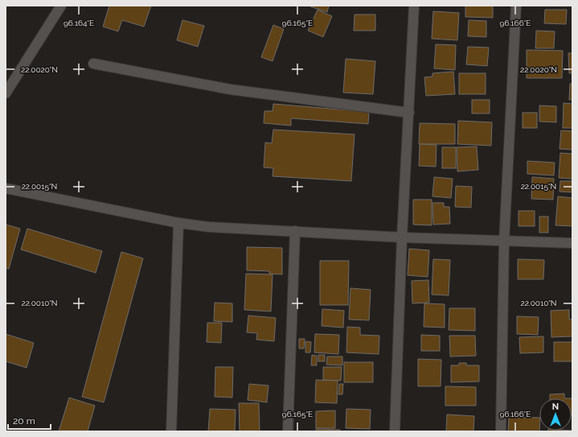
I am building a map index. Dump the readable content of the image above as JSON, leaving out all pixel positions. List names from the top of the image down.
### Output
{
  "scale_bar": "20 m",
  "north": "top",
  "coordinates": [
    "96.164°E",
    "96.165°E",
    "96.166°E",
    "22.0020°N",
    "22.0015°N",
    "22.0010°N"
  ]
}
